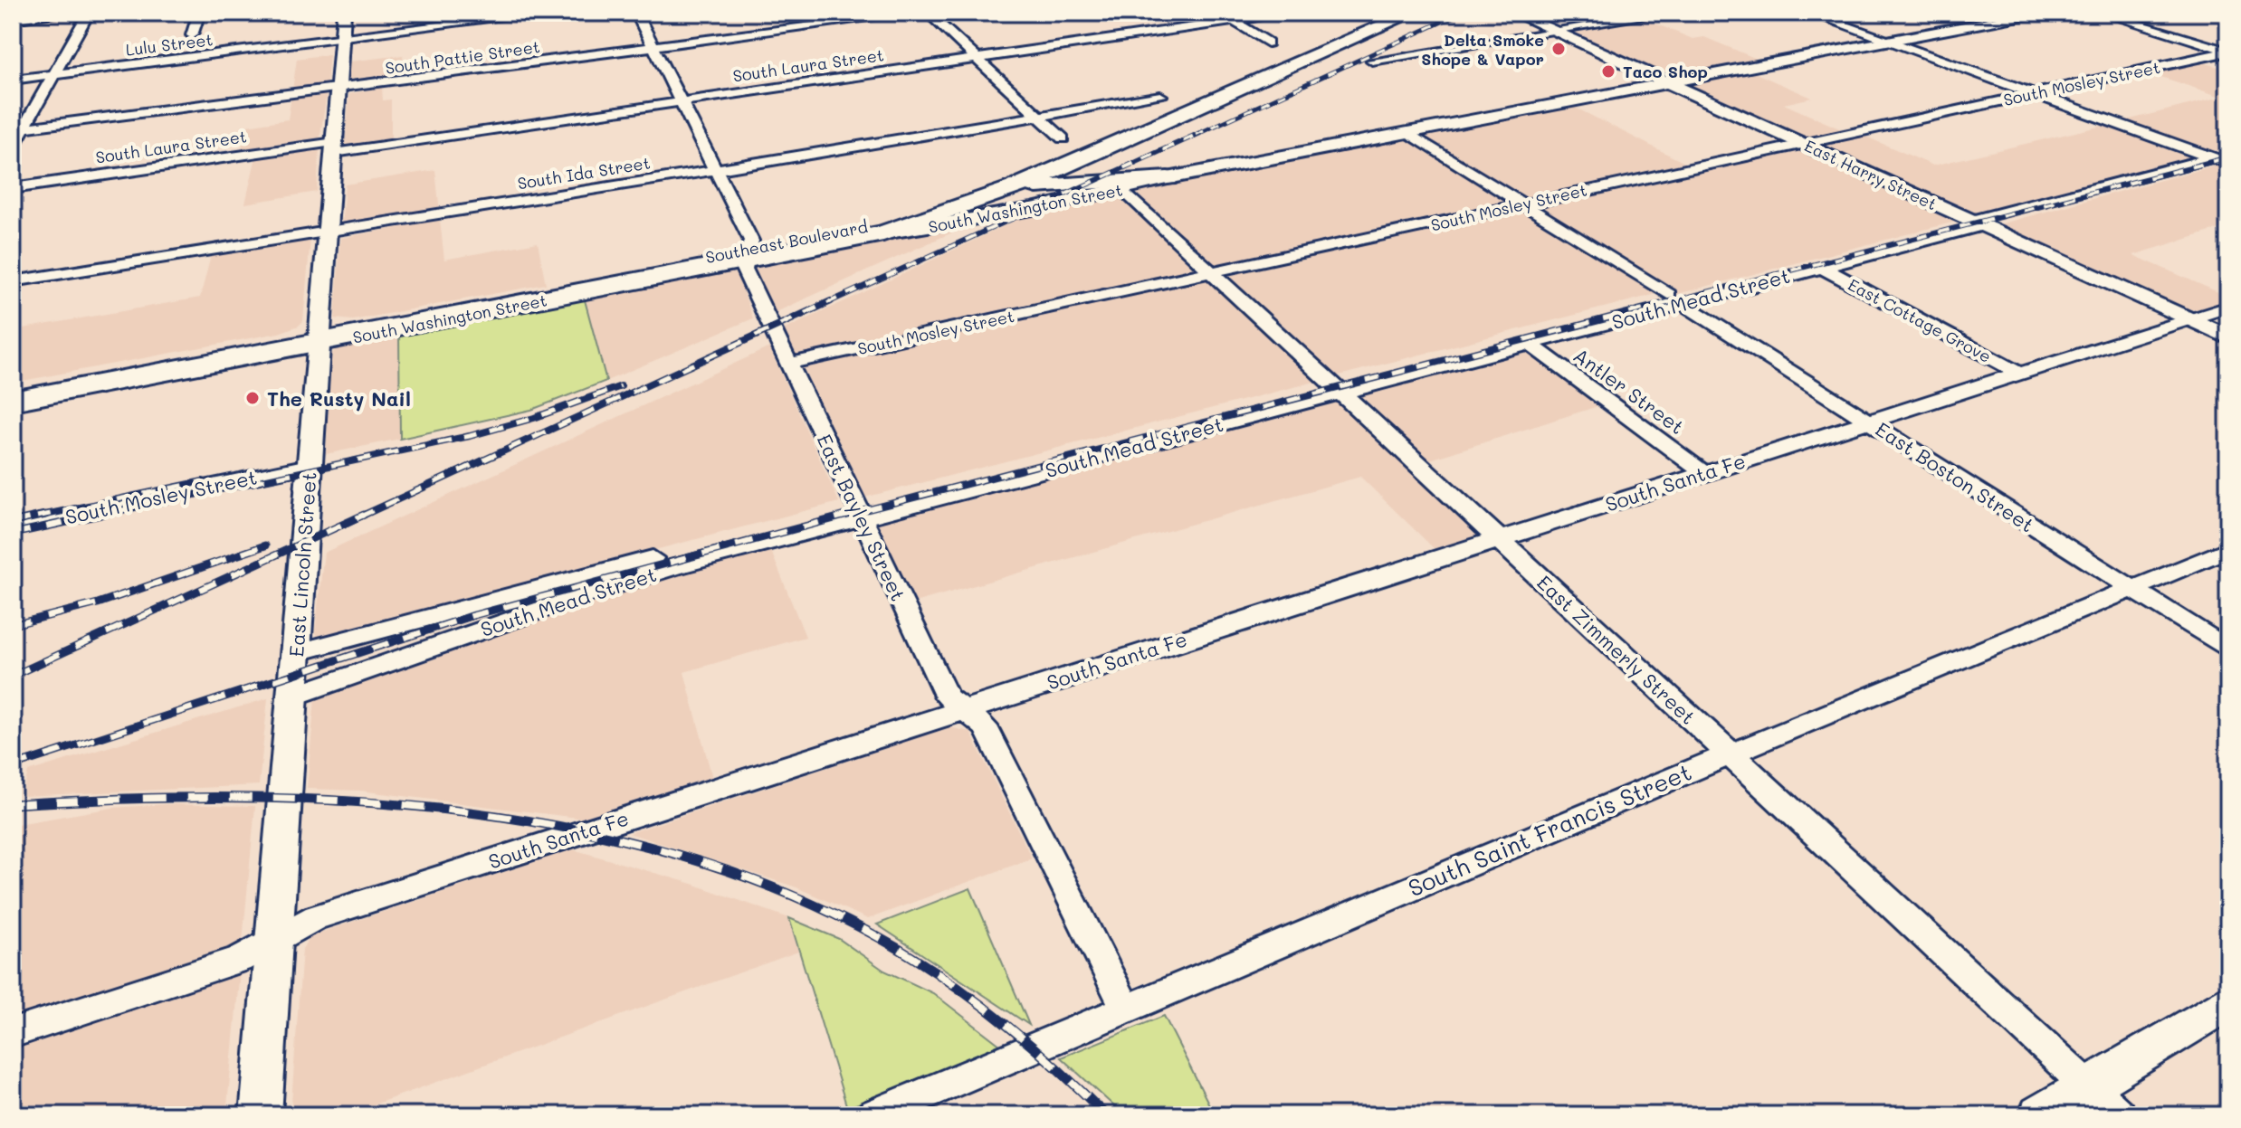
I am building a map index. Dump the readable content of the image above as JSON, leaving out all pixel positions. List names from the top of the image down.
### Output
{
  "streets": {
    "main road": ["South Washington Street", "Southeast Boulevard"],
    "street": [
      "Lulu Street",
      "South Pattie Street",
      "South Laura Street",
      "South Mosley Street",
      "South Ida Street",
      "East Harry Street",
      "South Mead Street",
      "East Cottage Grove",
      "Antler Street",
      "East Boston Street",
      "South Santa Fe",
      "East Bayley Street",
      "East Lincoln Street",
      "East Zimmerly Street",
      "South Saint Francis Street"
    ]
  },
  "crossings": [
    ["Lulu Street", "East Lincoln Street"],
    ["South Pattie Street", "East Bayley Street"],
    ["South Pattie Street", "East Lincoln Street"],
    ["South Laura Street", "East Bayley Street"],
    ["South Laura Street", "East Lincoln Street"],
    ["South Mosley Street", "East Harry Street"],
    ["South Mosley Street", "East Boston Street"],
    ["South Mosley Street", "East Bayley Street"],
    ["South Mosley Street", "East Lincoln Street"],
    ["South Mosley Street", "East Zimmerly Street"],
    ["South Ida Street", "East Bayley Street"],
    ["South Ida Street", "East Lincoln Street"],
    ["East Harry Street", "South Mead Street"],
    ["East Harry Street", "South Santa Fe"],
    ["South Washington Street", "Southeast Boulevard"],
    ["South Washington Street", "East Bayley Street"],
    ["South Washington Street", "East Lincoln Street"],
    ["South Washington Street", "East Zimmerly Street"],
    ["Southeast Boulevard", "East Bayley Street"],
    ["South Mead Street", "East Cottage Grove"],
    ["South Mead Street", "Antler Street"],
    ["South Mead Street", "East Boston Street"],
    ["South Mead Street", "East Bayley Street"],
    ["South Mead Street", "East Lincoln Street"],
    ["South Mead Street", "East Zimmerly Street"],
    ["East Cottage Grove", "South Santa Fe"],
    ["Antler Street", "South Santa Fe"],
    ["East Boston Street", "South Santa Fe"],
    ["East Boston Street", "South Saint Francis Street"],
    ["South Santa Fe", "East Bayley Street"],
    ["South Santa Fe", "East Lincoln Street"],
    ["South Santa Fe", "East Zimmerly Street"],
    ["East Bayley Street", "South Saint Francis Street"],
    ["East Zimmerly Street", "South Saint Francis Street"]
  ],
  "places": ["Delta Smoke Shope & Vapor", "Taco Shop", "The Rusty Nail"]
}
